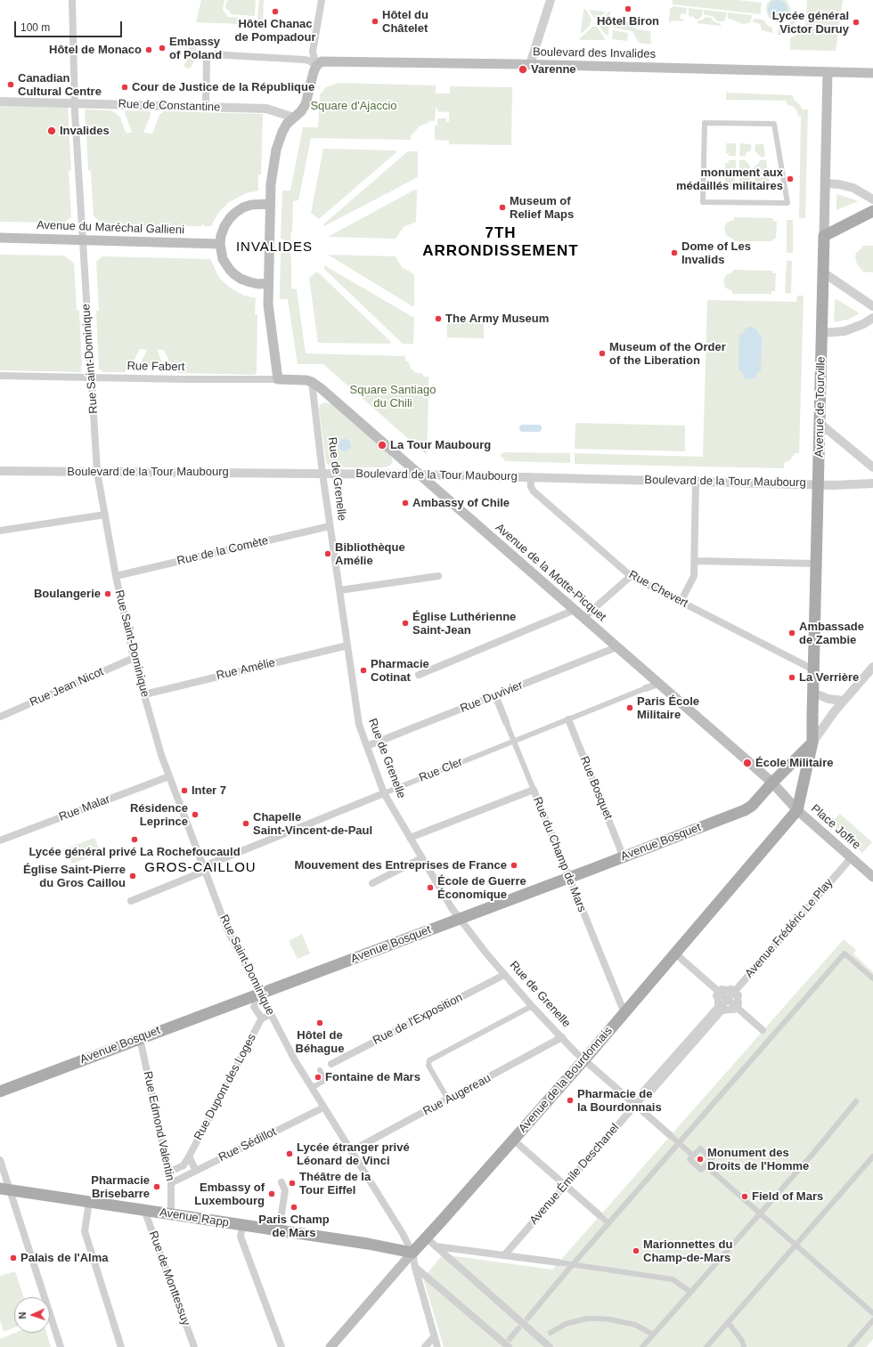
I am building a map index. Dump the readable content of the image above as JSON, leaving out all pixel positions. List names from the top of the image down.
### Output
{
  "streets": {
    "main road": [
      "Boulevard des Invalides",
      "Avenue du Maréchal Gallieni",
      "Rue Fabert",
      "Avenue de Tourville",
      "Avenue de la Motte-Picquet",
      "Place Joffre",
      "Avenue Bosquet",
      "Avenue de la Bourdonnais",
      "Avenue Rapp"
    ],
    "street": [
      "Rue de Constantine",
      "Rue Saint-Dominique",
      "Boulevard de la Tour Maubourg",
      "Rue de Grenelle",
      "Rue de la Comète",
      "Rue Chevert",
      "Rue Amélie",
      "Rue Jean Nicot",
      "Rue Duvivier",
      "Rue Cler",
      "Rue Bosquet",
      "Rue Malar",
      "Rue du Champ de Mars",
      "Avenue Frédéric Le Play",
      "Rue de l'Exposition",
      "Rue Dupont des Loges",
      "Rue Augereau",
      "Rue Edmond Valentin",
      "Rue Sédillot",
      "Avenue Émile Deschanel",
      "Rue de Monttessuy"
    ]
  },
  "crossings": [
    ["Boulevard des Invalides", "Avenue de Tourville"],
    ["Rue de Constantine", "Rue Saint-Dominique"],
    ["Avenue du Maréchal Gallieni", "Rue Saint-Dominique"],
    ["Rue Saint-Dominique", "Rue Fabert"],
    ["Rue Saint-Dominique", "Boulevard de la Tour Maubourg"],
    ["Rue Saint-Dominique", "Rue de la Comète"],
    ["Rue Saint-Dominique", "Rue Amélie"],
    ["Rue Saint-Dominique", "Rue Jean Nicot"],
    ["Rue Saint-Dominique", "Rue Cler"],
    ["Rue Saint-Dominique", "Rue Malar"],
    ["Rue Saint-Dominique", "Avenue Bosquet"],
    ["Rue Saint-Dominique", "Avenue de la Bourdonnais"],
    ["Rue Saint-Dominique", "Rue Augereau"],
    ["Rue Saint-Dominique", "Rue Sédillot"],
    ["Rue Saint-Dominique", "Avenue Rapp"],
    ["Rue Fabert", "Rue de Grenelle"],
    ["Rue Fabert", "Avenue de la Motte-Picquet"],
    ["Avenue de Tourville", "Boulevard de la Tour Maubourg"],
    ["Avenue de Tourville", "Rue Chevert"],
    ["Avenue de Tourville", "Place Joffre"],
    ["Avenue de Tourville", "Avenue Bosquet"],
    ["Avenue de Tourville", "Avenue de la Bourdonnais"],
    ["Boulevard de la Tour Maubourg", "Rue de Grenelle"],
    ["Boulevard de la Tour Maubourg", "Avenue de la Motte-Picquet"],
    ["Boulevard de la Tour Maubourg", "Rue Chevert"],
    ["Rue de Grenelle", "Rue de la Comète"],
    ["Rue de Grenelle", "Avenue de la Motte-Picquet"],
    ["Rue de Grenelle", "Rue Amélie"],
    ["Rue de Grenelle", "Rue Duvivier"],
    ["Rue de Grenelle", "Rue Cler"],
    ["Rue de Grenelle", "Avenue Bosquet"],
    ["Rue de Grenelle", "Rue de l'Exposition"],
    ["Rue de Grenelle", "Avenue de la Bourdonnais"],
    ["Rue de Grenelle", "Rue Augereau"],
    ["Rue de Grenelle", "Avenue Émile Deschanel"],
    ["Avenue de la Motte-Picquet", "Rue Duvivier"],
    ["Avenue de la Motte-Picquet", "Rue Cler"],
    ["Avenue de la Motte-Picquet", "Place Joffre"],
    ["Avenue de la Motte-Picquet", "Avenue Bosquet"],
    ["Rue Duvivier", "Rue du Champ de Mars"],
    ["Rue Cler", "Rue Bosquet"],
    ["Rue Cler", "Rue du Champ de Mars"],
    ["Rue Bosquet", "Avenue Bosquet"],
    ["Place Joffre", "Avenue Bosquet"],
    ["Place Joffre", "Avenue Frédéric Le Play"],
    ["Place Joffre", "Avenue de la Bourdonnais"],
    ["Avenue Bosquet", "Rue du Champ de Mars"],
    ["Avenue Bosquet", "Rue Edmond Valentin"],
    ["Rue du Champ de Mars", "Avenue de la Bourdonnais"],
    ["Avenue Frédéric Le Play", "Avenue Émile Deschanel"],
    ["Avenue de la Bourdonnais", "Avenue Rapp"],
    ["Rue Dupont des Loges", "Rue Edmond Valentin"],
    ["Rue Edmond Valentin", "Rue Sédillot"],
    ["Rue Edmond Valentin", "Avenue Rapp"],
    ["Avenue Rapp", "Rue de Monttessuy"]
  ],
  "districts": ["7TH ARRONDISSEMENT", "INVALIDES", "GROS-CAILLOU"],
  "parks": ["Square d'Ajaccio", "Square Santiago du Chili"],
  "places": [
    "Hôtel Biron",
    "Hôtel Chanac de Pompadour",
    "Hôtel du Châtelet",
    "Lycée général Victor Duruy",
    "Embassy of Poland",
    "Hôtel de Monaco",
    "Varenne",
    "Canadian Cultural Centre",
    "Cour de Justice de la République",
    "Invalides",
    "monument aux médaillés militaires",
    "Museum of Relief Maps",
    "Dome of Les Invalids",
    "The Army Museum",
    "Museum of the Order of the Liberation",
    "La Tour Maubourg",
    "Ambassy of Chile",
    "Bibliothèque Amélie",
    "Boulangerie",
    "Église Luthérienne Saint-Jean",
    "Ambassade de Zambie",
    "Pharmacie Cotinat",
    "La Verrière",
    "Paris École Militaire",
    "École Militaire",
    "Inter 7",
    "Résidence Leprince",
    "Chapelle Saint-Vincent-de-Paul",
    "Lycée général privé La Rochefoucauld",
    "Mouvement des Entreprises de France",
    "Église Saint-Pierre du Gros Caillou",
    "École de Guerre Économique",
    "Hôtel de Béhague",
    "Fontaine de Mars",
    "Pharmacie de la Bourdonnais",
    "Lycée étranger privé Léonard de Vinci",
    "Monument des Droits de l'Homme",
    "Théâtre de la Tour Eiffel",
    "Pharmacie Brisebarre",
    "Embassy of Luxembourg",
    "Field of Mars",
    "Paris Champ de Mars",
    "Marionnettes du Champ-de-Mars",
    "Palais de l'Alma"
  ],
  "scale_bar": "100 m",
  "north": "left"
}
